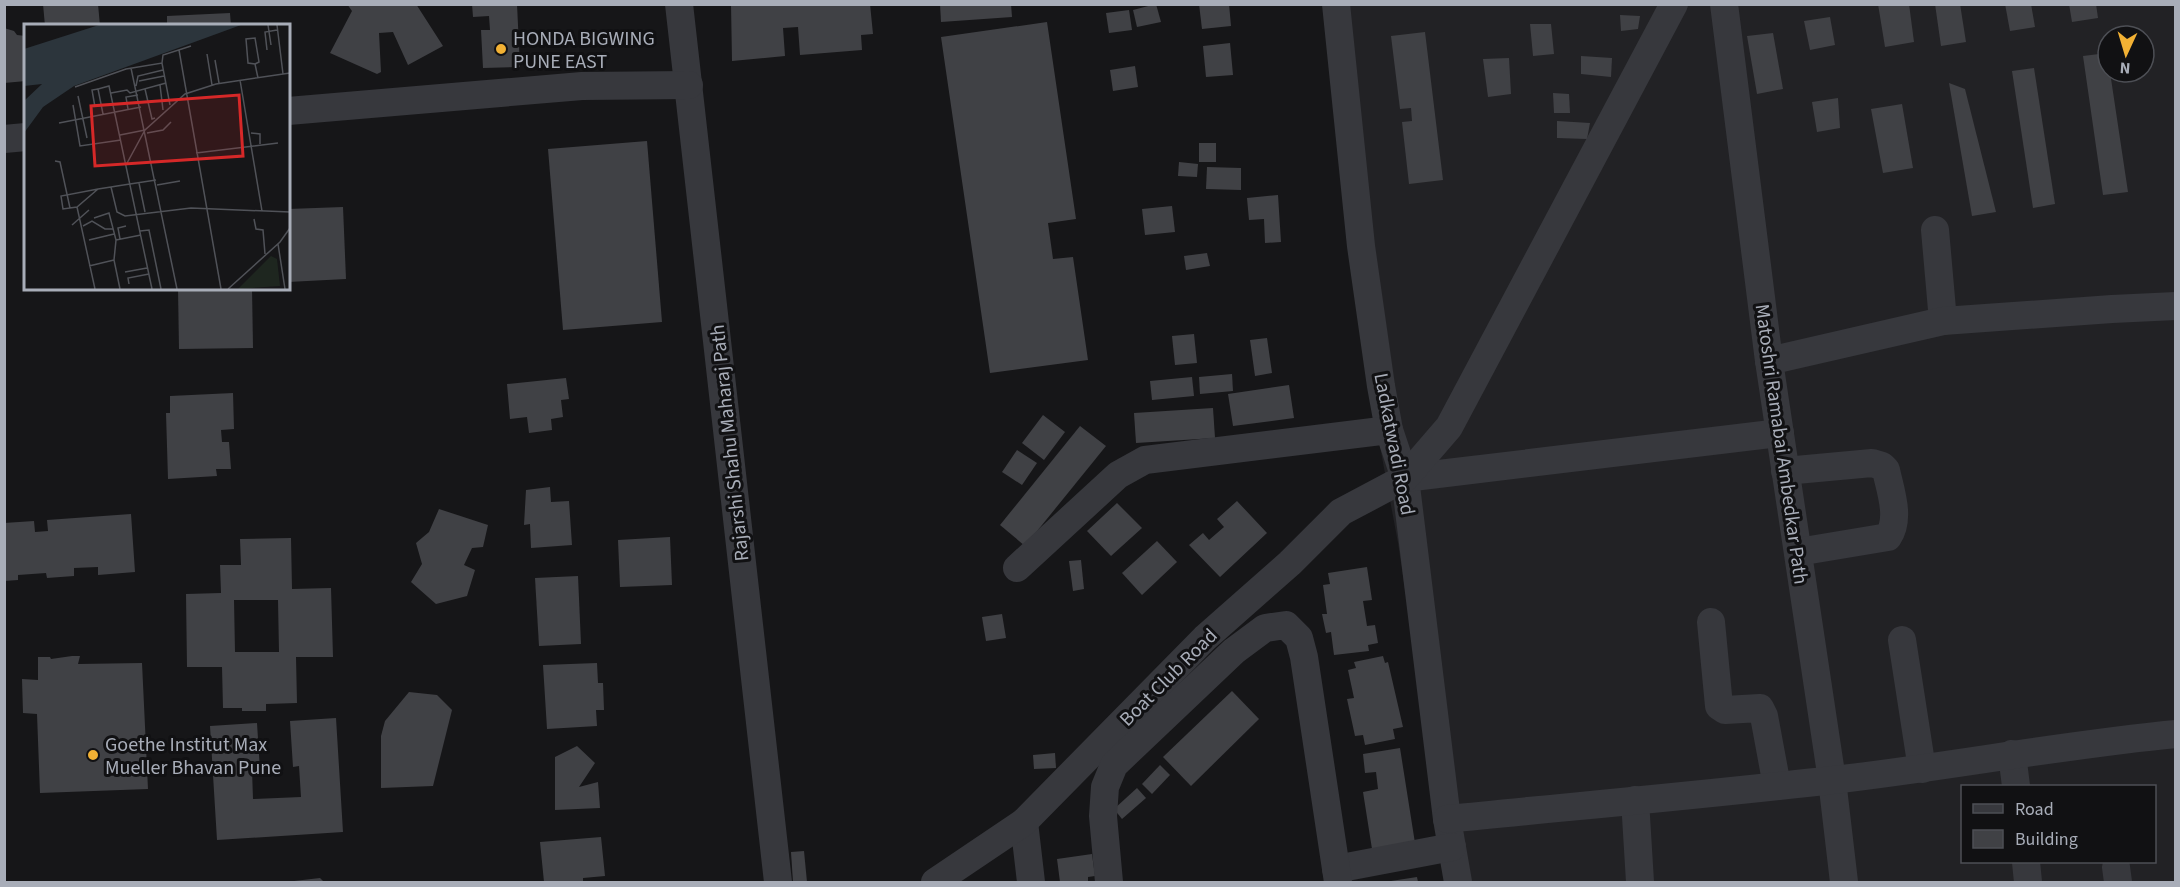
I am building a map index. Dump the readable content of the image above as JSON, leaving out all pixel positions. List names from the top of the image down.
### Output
{
  "streets": {
    "street": [
      "Rajarshi Shahu Maharaj Path",
      "Ladkatwadi Road",
      "Matoshri Ramabai Ambedkar Path",
      "Boat Club Road"
    ]
  },
  "crossings": [
    ["Ladkatwadi Road", "Boat Club Road"]
  ],
  "places": ["HONDA BIGWING PUNE EAST", "Goethe Institut Max Mueller Bhavan Pune"],
  "legend": ["Road", "Building"],
  "north": "bottom"
}
